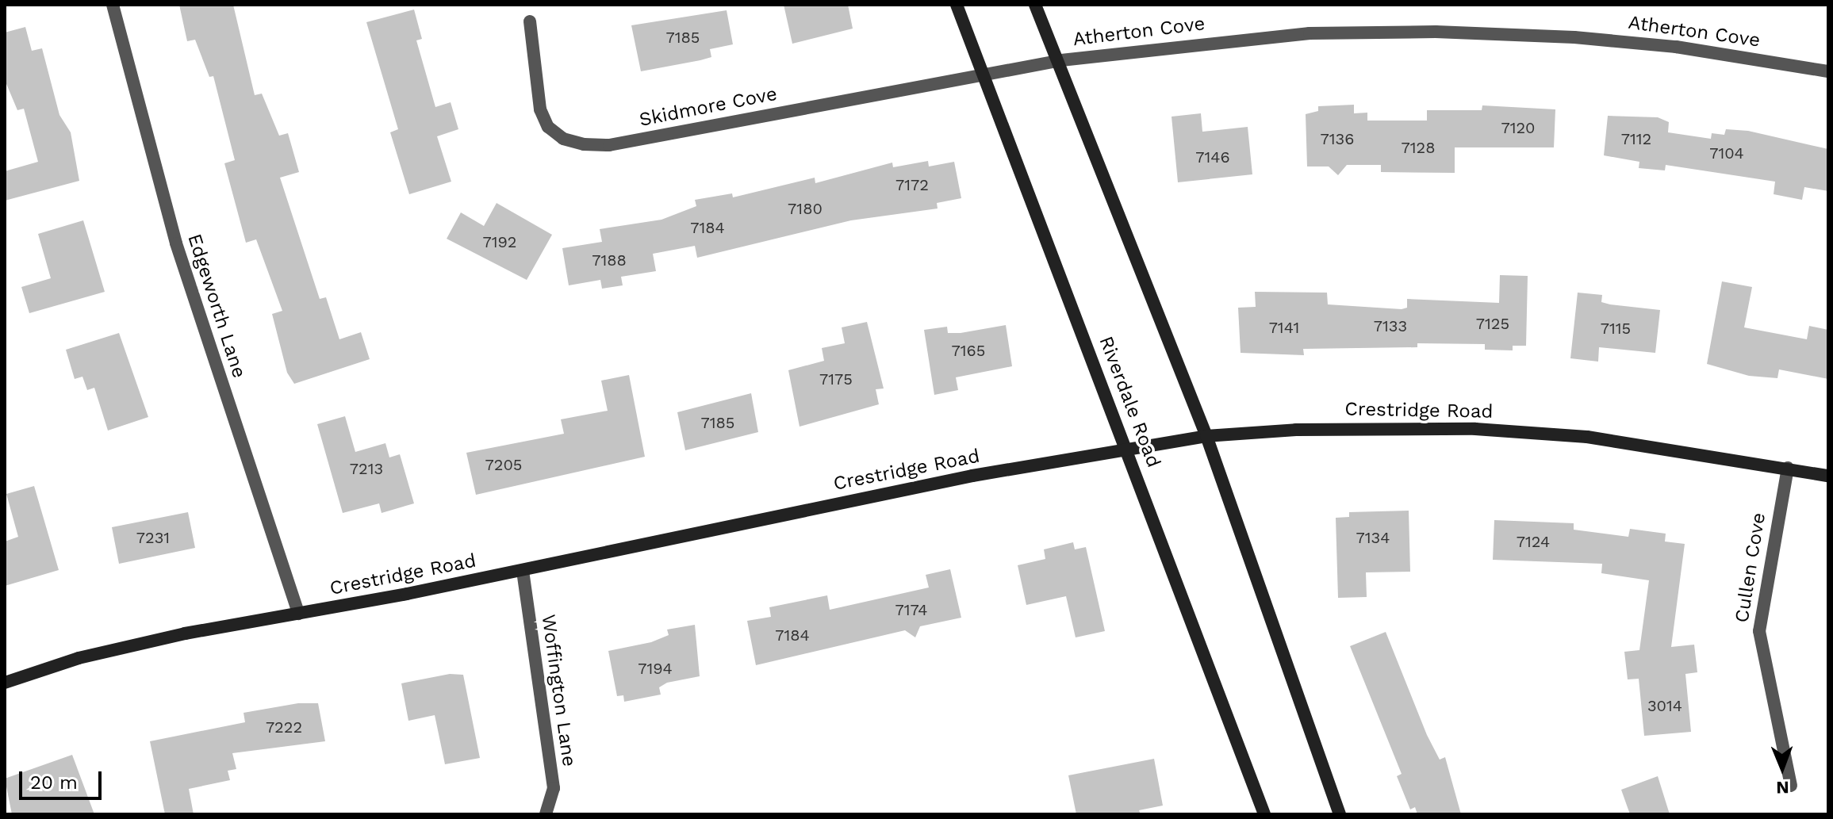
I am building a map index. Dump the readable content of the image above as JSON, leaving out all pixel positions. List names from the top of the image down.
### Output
{
  "streets": {
    "street": [
      "Atherton Cove",
      "Skidmore Cove",
      "Edgeworth Lane",
      "Riverdale Road",
      "Crestridge Road",
      "Cullen Cove",
      "Woffington Lane"
    ]
  },
  "crossings": [
    ["Atherton Cove", "Skidmore Cove"],
    ["Atherton Cove", "Riverdale Road"],
    ["Skidmore Cove", "Riverdale Road"],
    ["Edgeworth Lane", "Crestridge Road"],
    ["Riverdale Road", "Crestridge Road"],
    ["Crestridge Road", "Cullen Cove"],
    ["Crestridge Road", "Woffington Lane"]
  ],
  "house_numbers": [
    "7185",
    "7120",
    "7136",
    "7112",
    "7128",
    "7104",
    "7146",
    "7172",
    "7180",
    "7184",
    "7192",
    "7188",
    "7125",
    "7133",
    "7141",
    "7115",
    "7165",
    "7175",
    "7185",
    "7205",
    "7213",
    "7231",
    "7134",
    "7124",
    "7174",
    "7184",
    "7194",
    "3014",
    "7222"
  ],
  "scale_bar": "20 m",
  "north": "bottom"
}
